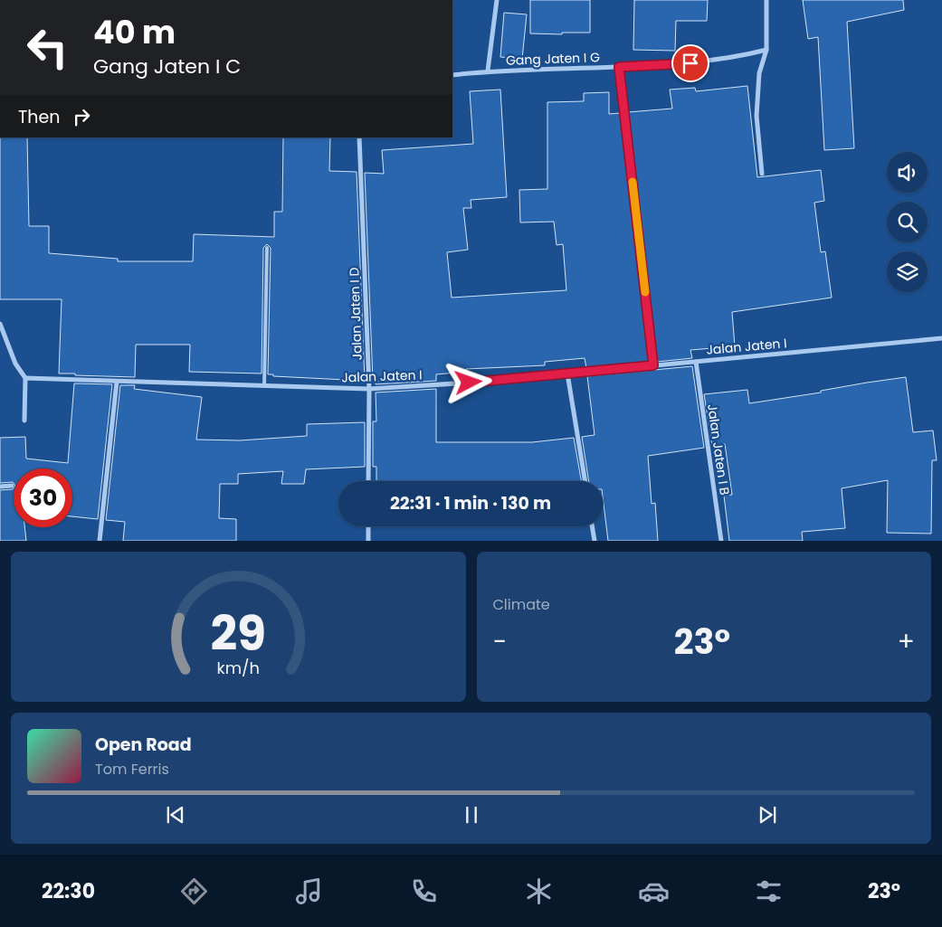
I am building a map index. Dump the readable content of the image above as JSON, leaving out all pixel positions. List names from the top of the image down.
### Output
{
  "streets": {
    "street": [
      "Gang Jaten I G",
      "Jalan Jaten I D",
      "Jalan Jaten I",
      "Jalan Jaten I B"
    ]
  },
  "crossings": [
    ["Jalan Jaten I D", "Jalan Jaten I"],
    ["Jalan Jaten I", "Jalan Jaten I B"]
  ],
  "page": {
    "turn": ["40 m", "Gang Jaten I C"],
    "then": "Then",
    "limit": "30",
    "trip": "22:31 · 1 min · 130 m",
    "tile": "Climate",
    "heat": ["−", "23°", "+"],
    "song": ["Open Road", "Tom Ferris"],
    "tabs": ["22:30", "23°"],
    "gauge": ["29", "km/h"]
  }
}
